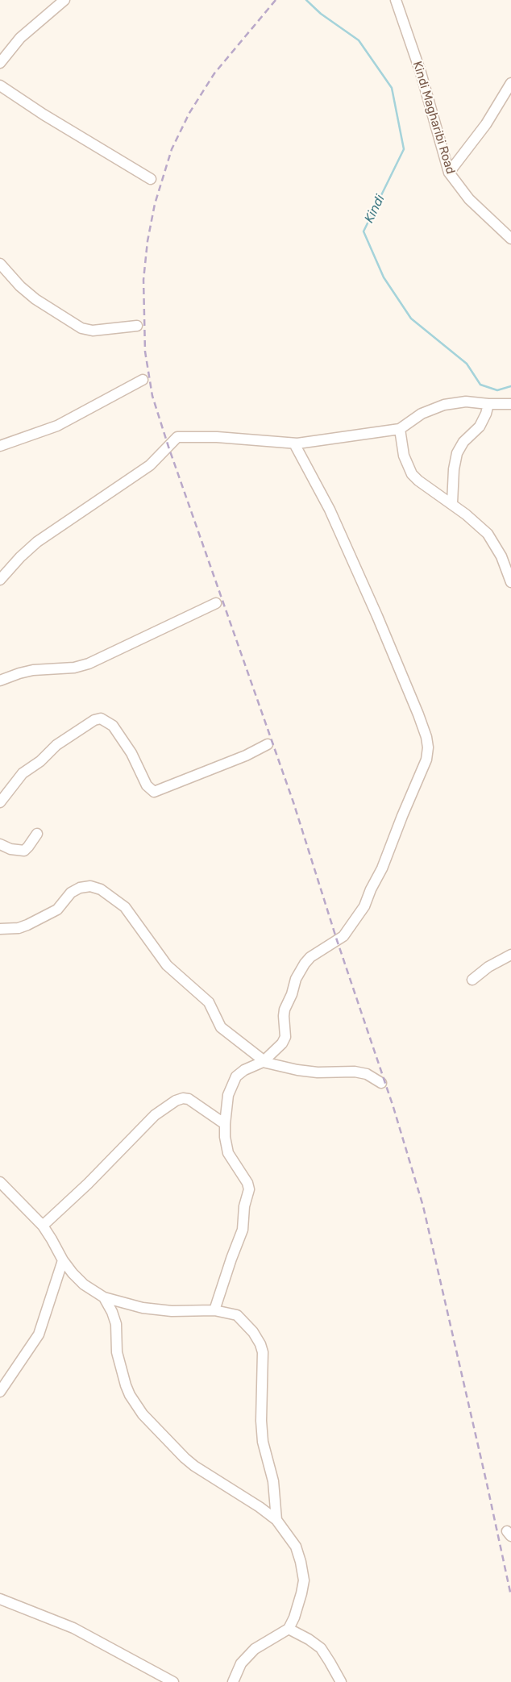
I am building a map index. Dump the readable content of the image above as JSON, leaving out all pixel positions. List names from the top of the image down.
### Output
{
  "streets": {
    "street": ["Kindi Magharibi Road"]
  },
  "water": ["Kindi"]
}
